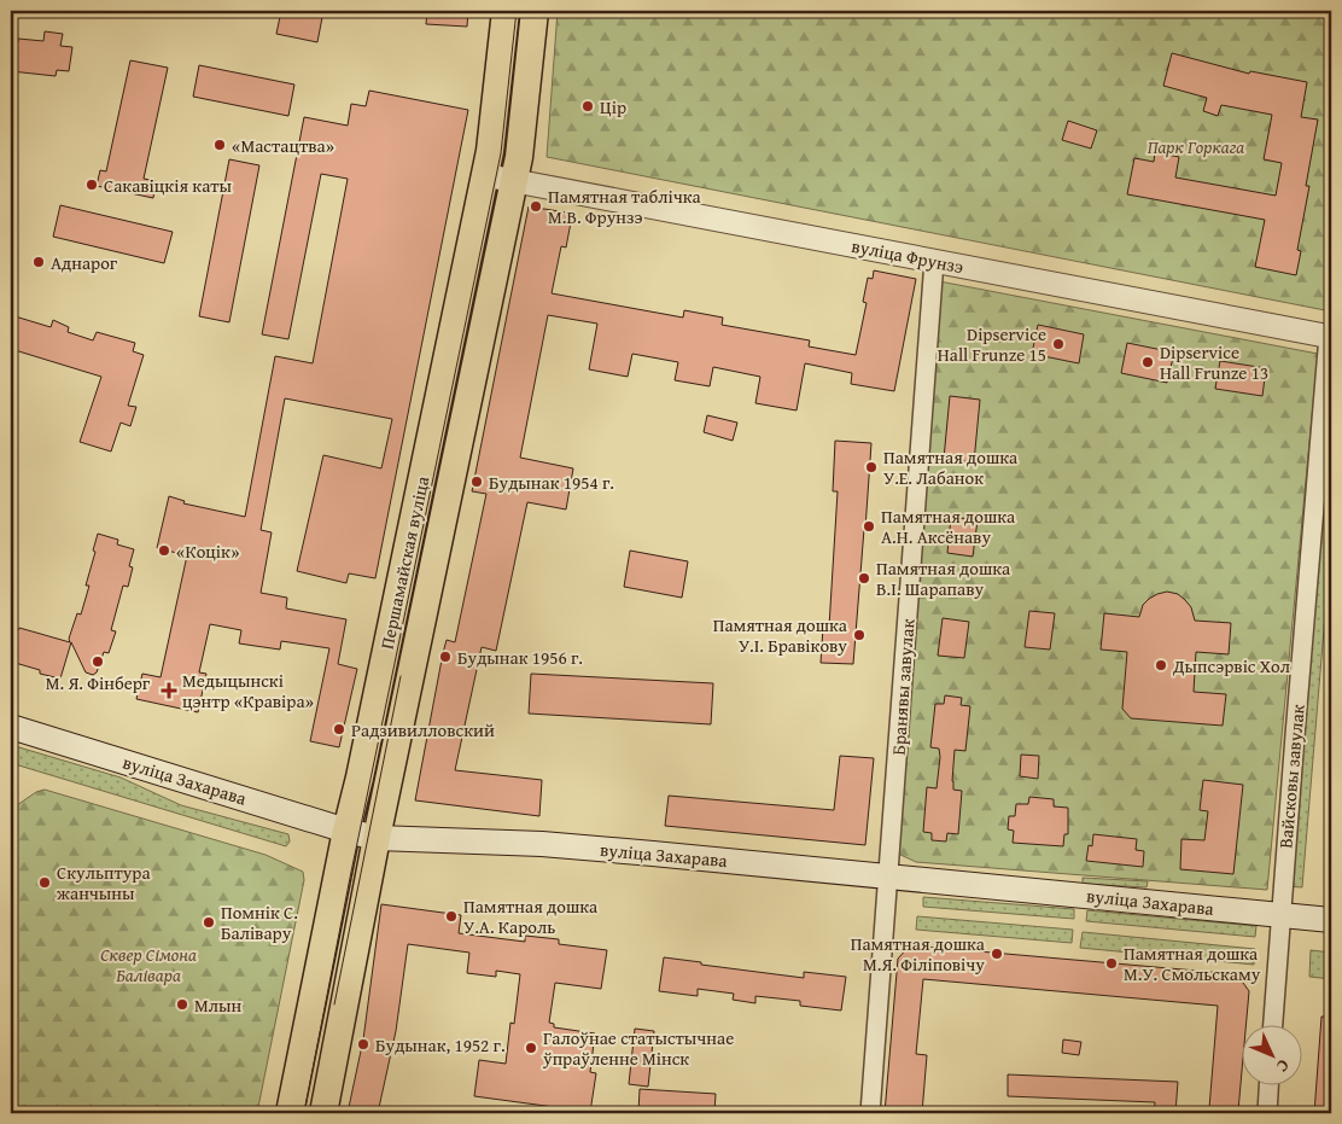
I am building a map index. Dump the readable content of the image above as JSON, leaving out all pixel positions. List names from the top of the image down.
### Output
{
  "streets": {
    "main road": ["Першамайская вуліца", "вуліца Захарава"],
    "street": ["вуліца Фрунзэ", "Бранявы завулак", "Вайсковы завулак"]
  },
  "crossings": [
    ["вуліца Фрунзэ", "Першамайская вуліца"],
    ["вуліца Фрунзэ", "Бранявы завулак"],
    ["вуліца Фрунзэ", "Вайсковы завулак"],
    ["Першамайская вуліца", "вуліца Захарава"],
    ["Бранявы завулак", "вуліца Захарава"],
    ["Вайсковы завулак", "вуліца Захарава"]
  ],
  "parks": ["Парк Горкага", "Сквер Сімона Балівара"],
  "places": {
    "other": [
      "Цір",
      "«Мастацтва»",
      "Сакавіцкія каты",
      "Памятная таблічка М.В. Фрунзэ",
      "Аднарог",
      "Dipservice Hall Frunze 15",
      "Dipservice Hall Frunze 13",
      "Памятная дошка У.Е. Лабанок",
      "Будынак 1954 г.",
      "Памятная дошка А.Н. Аксёнаву",
      "«Коцік»",
      "Памятная дошка В.І. Шарапаву",
      "Памятная дошка У.І. Бравікову",
      "Будынак 1956 г.",
      "М. Я. Фінберг",
      "Дыпсэрвіс Хол",
      "Радзивилловский",
      "Скульптура жанчыны",
      "Памятная дошка У.А. Кароль",
      "Помнік С. Балівару",
      "Памятная дошка М.Я. Філіповічу",
      "Памятная дошка М.У. Смольскаму",
      "Млын",
      "Будынак, 1952 г.",
      "Галоўнае статыстычнае ўпраўленне Мінск"
    ],
    "health": ["Медыцынскі цэнтр «Кравіра»"]
  },
  "north": "bottom right"
}
